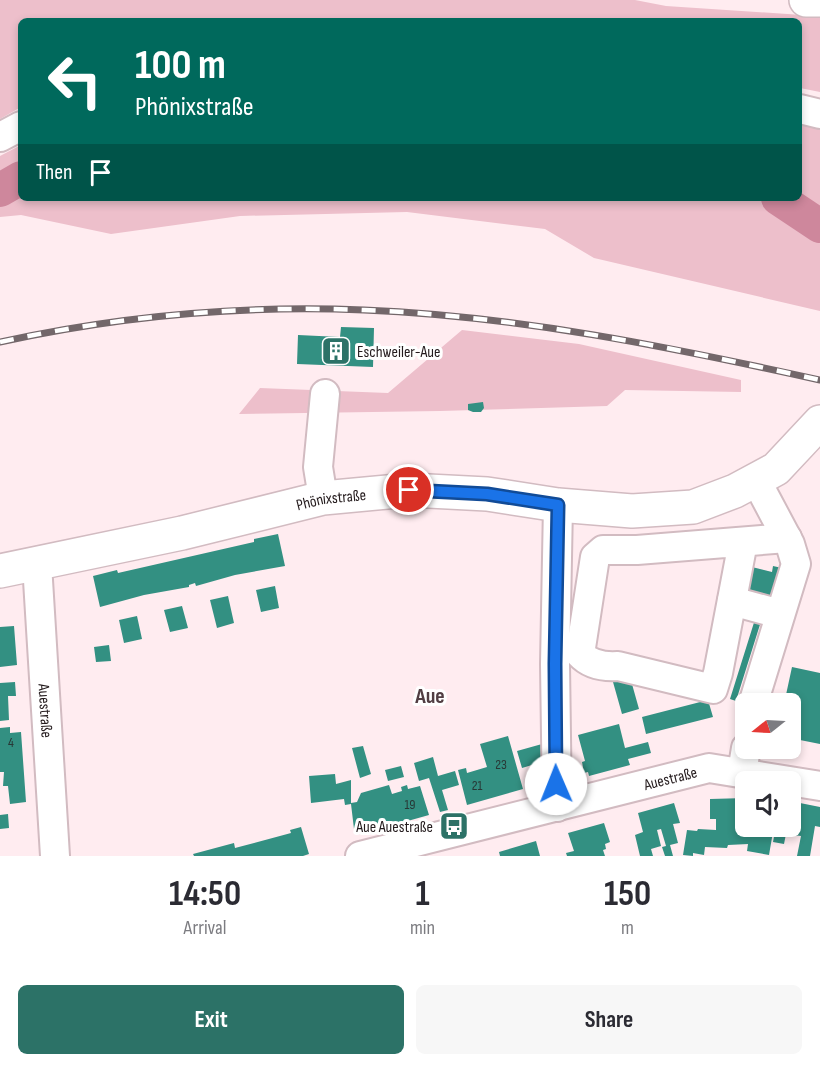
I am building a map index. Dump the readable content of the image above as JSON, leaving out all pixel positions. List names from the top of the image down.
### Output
{
  "streets": {
    "main road": ["Phönixstraße"],
    "street": ["Auestraße"]
  },
  "crossings": [
    ["Phönixstraße", "Auestraße"]
  ],
  "districts": ["Aue"],
  "places": {
    "building": ["Eschweiler-Aue"],
    "bus stop": ["Aue Auestraße"]
  },
  "house_numbers": [
    "4",
    "23",
    "21",
    "19"
  ],
  "north": "left",
  "page": {
    "turn": ["100 m", "Phönixstraße"],
    "then": "Then",
    "eta": [
      "14:50",
      "Arrival",
      "1",
      "min",
      "150",
      "m"
    ],
    "buttons": ["Exit", "Share"]
  }
}
